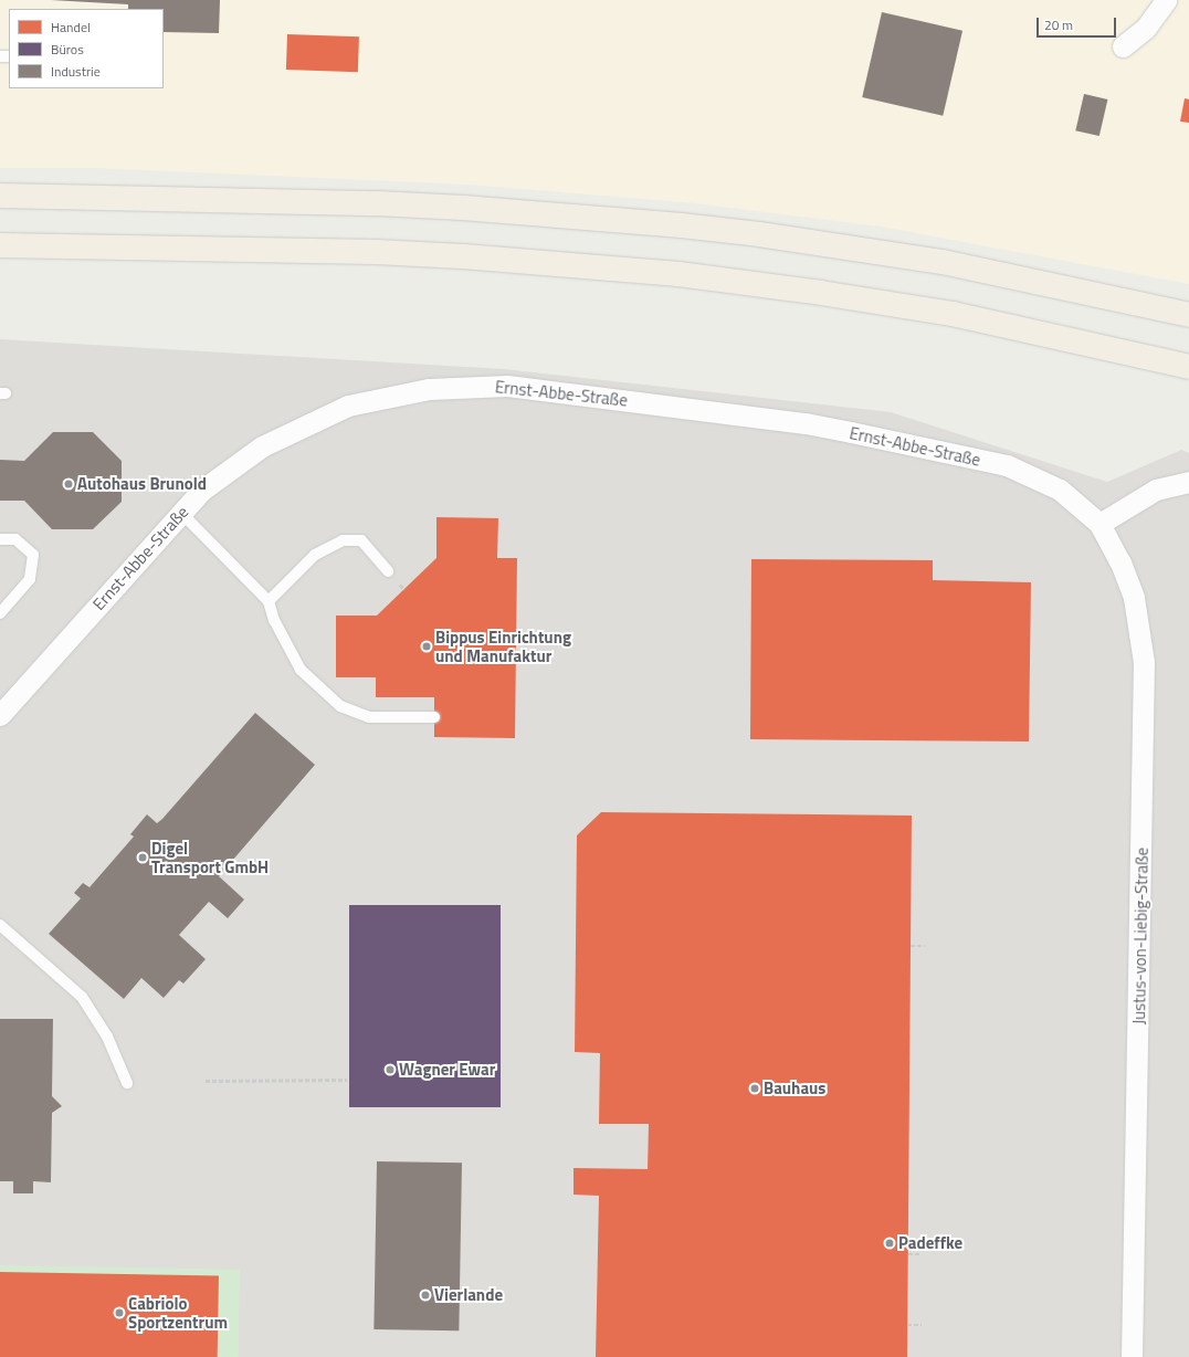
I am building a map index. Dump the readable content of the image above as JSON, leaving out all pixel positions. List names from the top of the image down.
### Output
{
  "streets": {
    "street": ["Ernst-Abbe-Straße", "Justus-von-Liebig-Straße"]
  },
  "crossings": [
    ["Ernst-Abbe-Straße", "Justus-von-Liebig-Straße"]
  ],
  "places": [
    "Autohaus Brunold",
    "Bippus Einrichtung und Manufaktur",
    "Digel Transport GmbH",
    "Wagner Ewar",
    "Bauhaus",
    "Padeffke",
    "Vierlande",
    "Cabriolo Sportzentrum"
  ],
  "legend": ["Handel", "Büros", "Industrie"],
  "scale_bar": "20 m"
}
